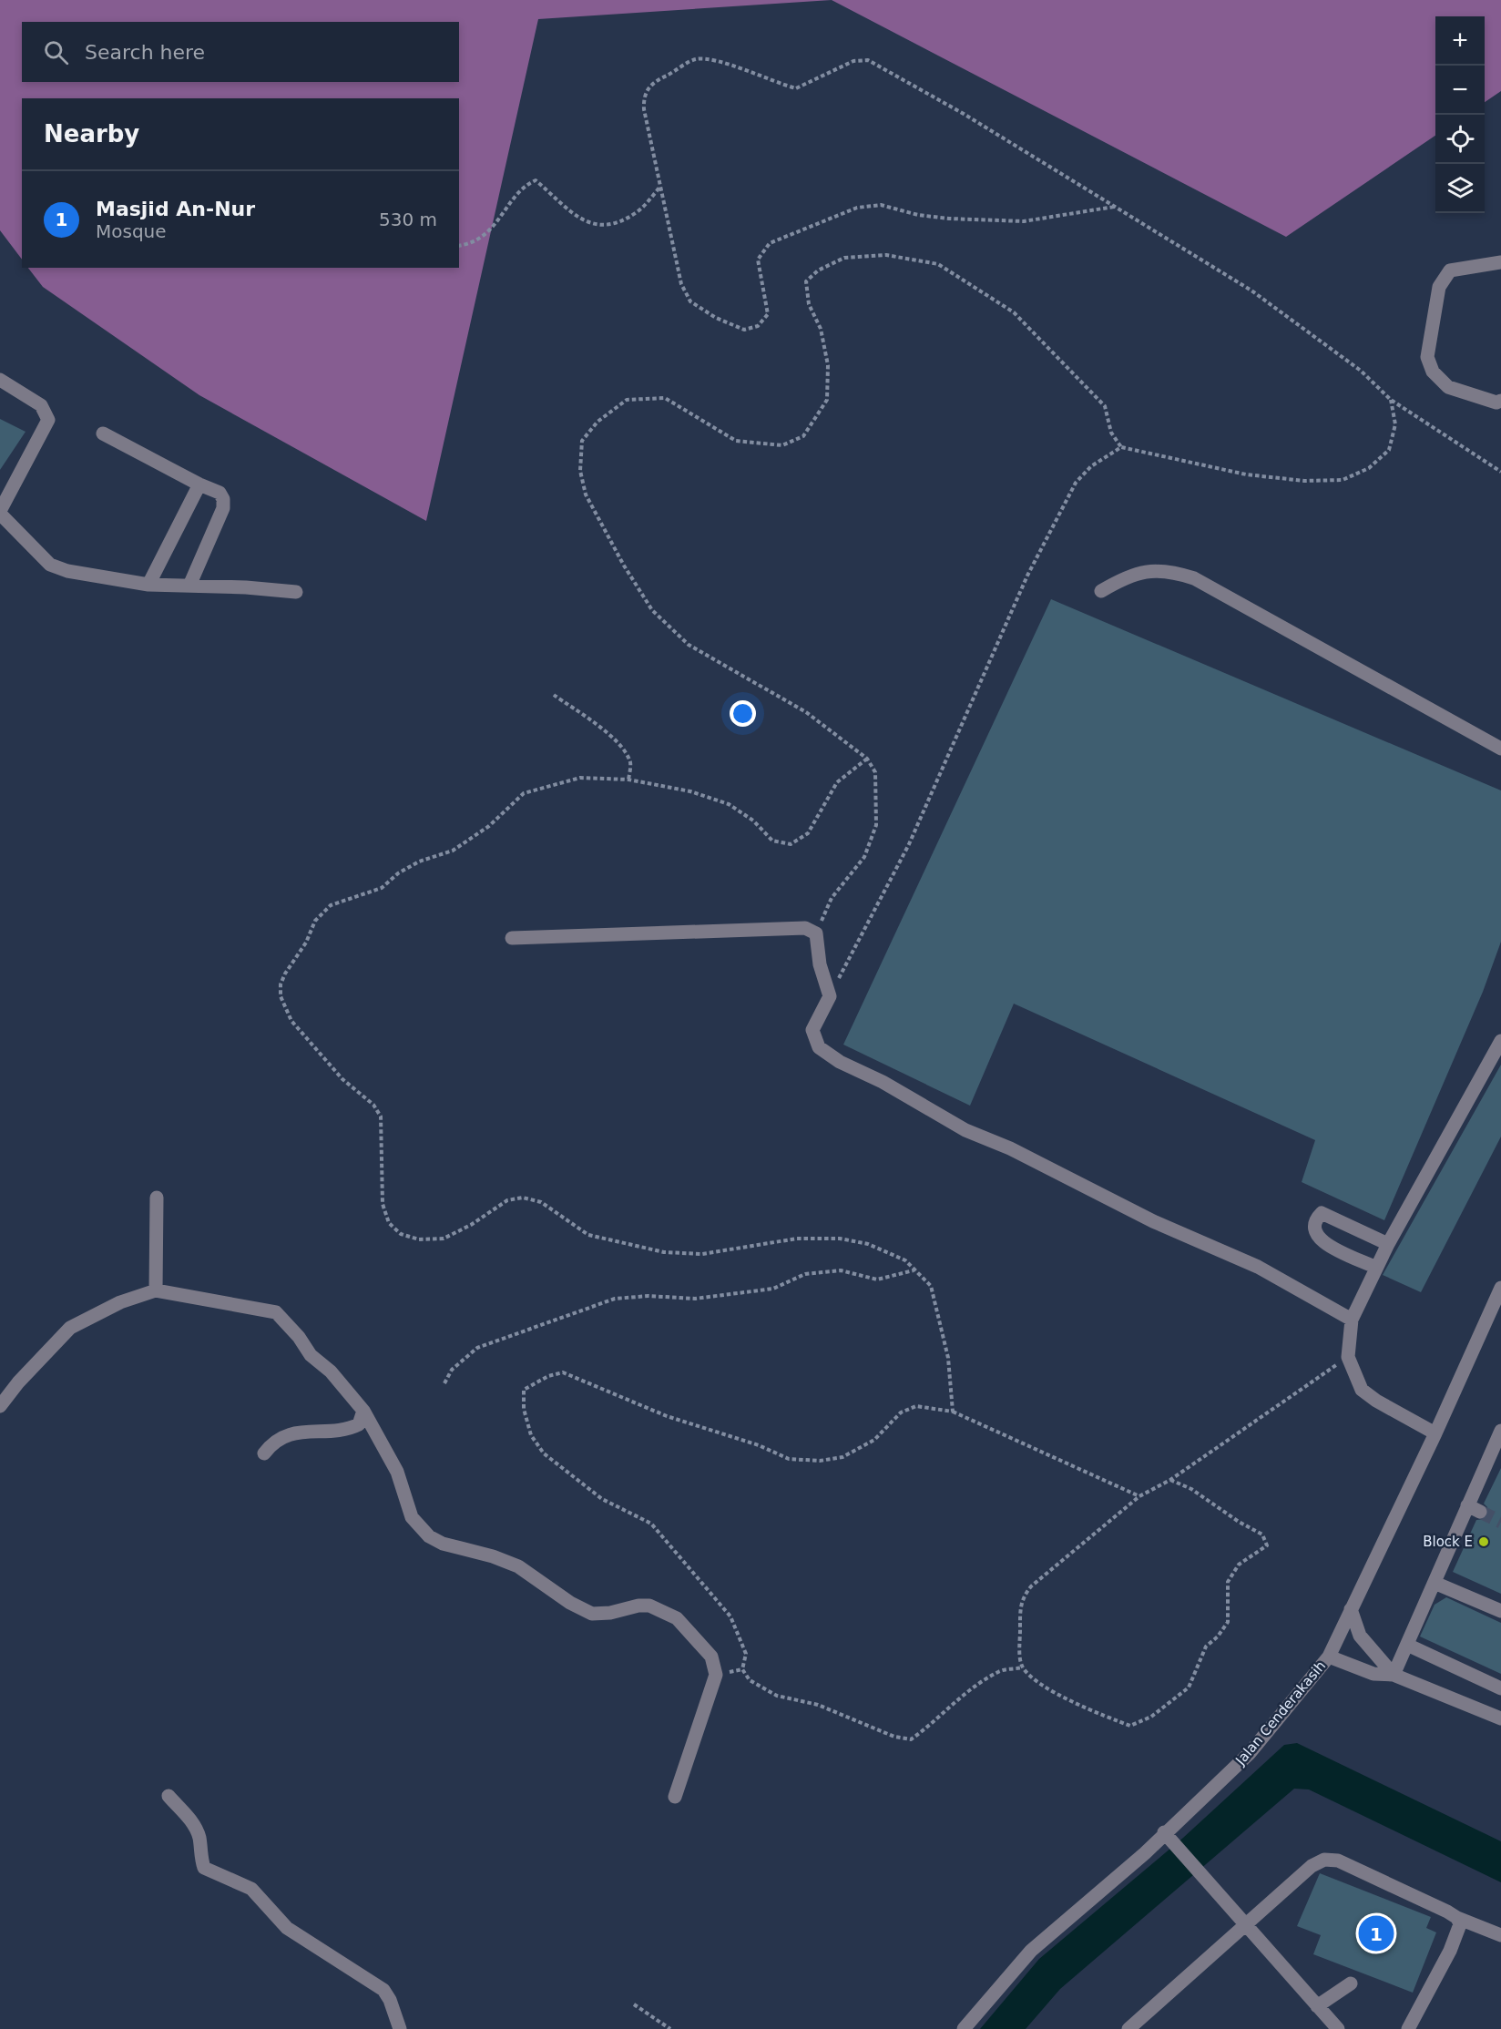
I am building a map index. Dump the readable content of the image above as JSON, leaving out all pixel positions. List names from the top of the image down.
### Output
{
  "streets": {
    "street": ["Jalan Cenderakasih"]
  },
  "places": ["Block E"],
  "page": {
    "map_buttons": ["+", "−"],
    "search": "Search here",
    "heading": "Nearby",
    "list": [
      {
        "mark": "1",
        "name": "Masjid An-Nur",
        "note": "Mosque",
        "value": "530 m"
      }
    ],
    "pins": "1"
  }
}
